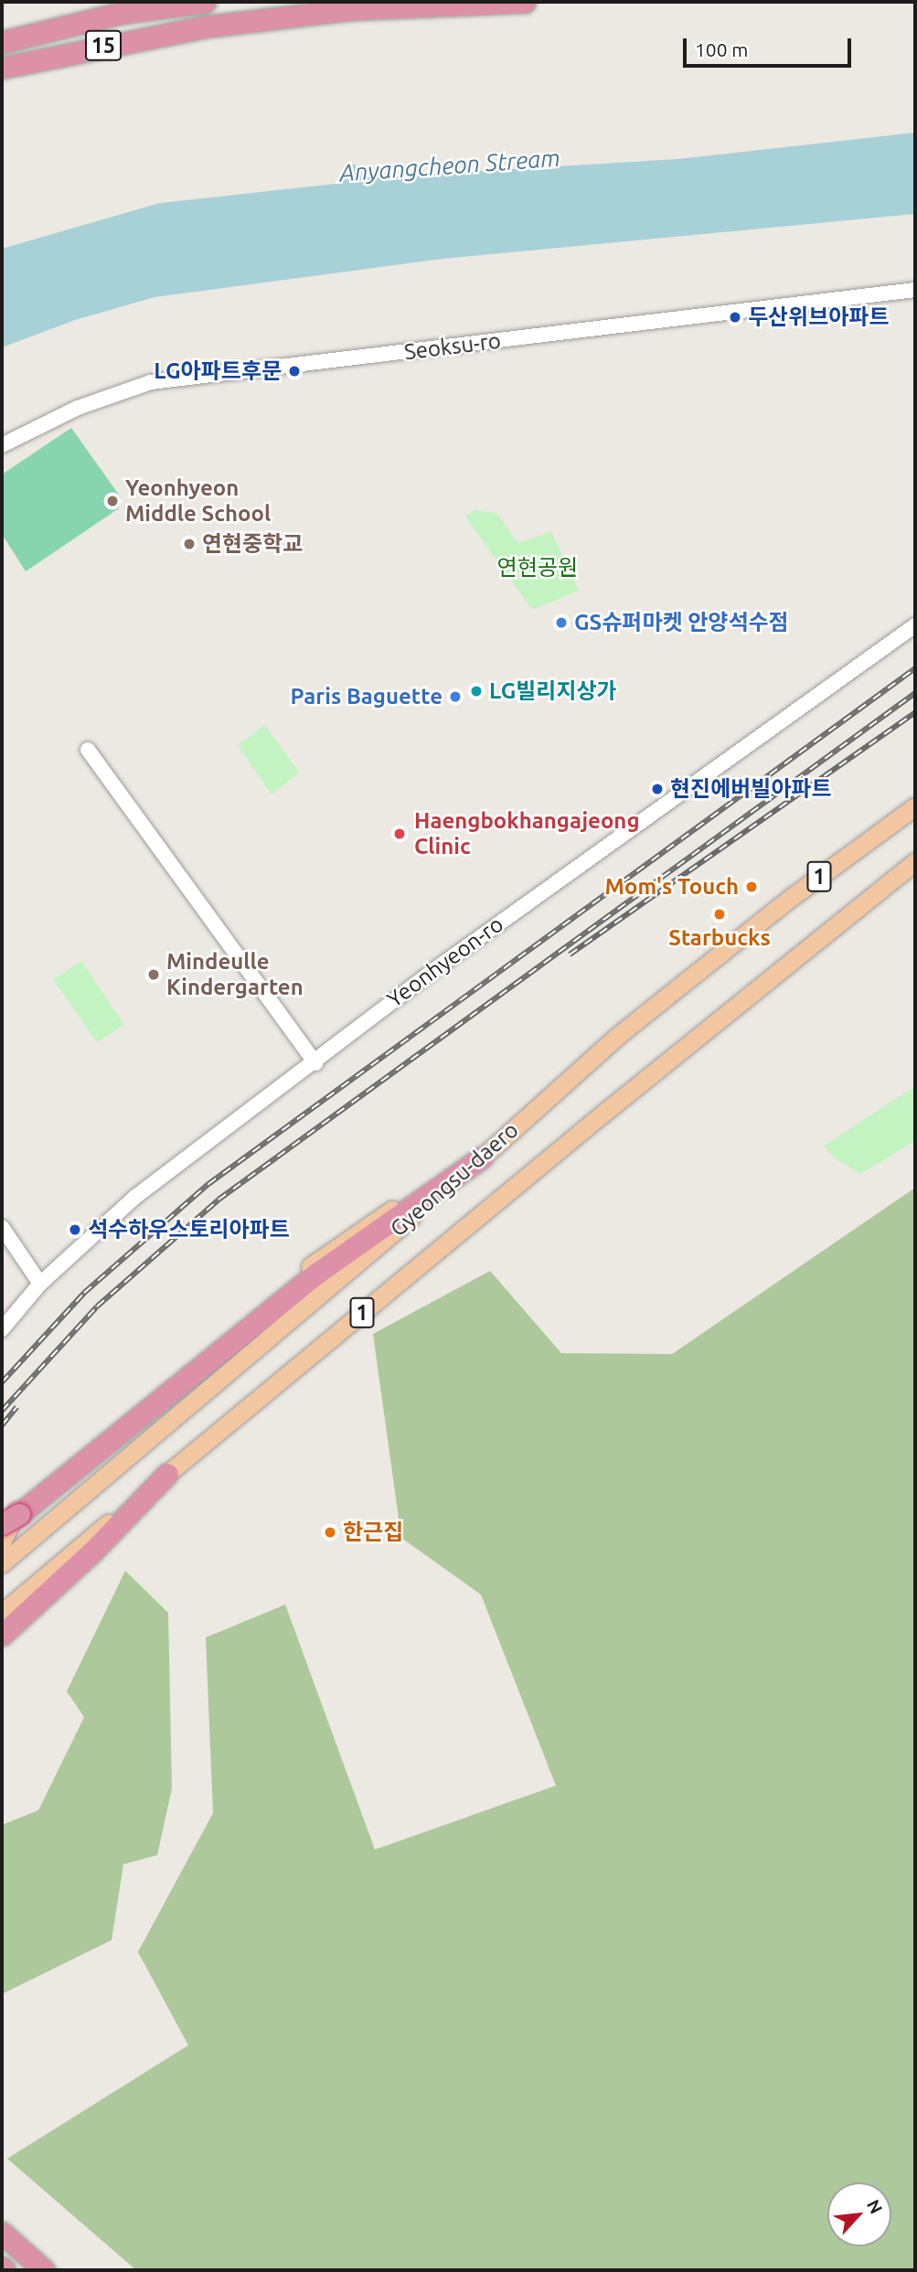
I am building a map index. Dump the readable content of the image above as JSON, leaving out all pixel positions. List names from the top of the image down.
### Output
{
  "streets": {
    "highway": ["15"],
    "main road": ["1", "Gyeongsu-daero"],
    "street": ["Seoksu-ro", "Yeonhyeon-ro"]
  },
  "water": ["Anyangcheon Stream"],
  "parks": ["연현공원"],
  "places": [
    "두산위브아파트",
    "LG아파트후문",
    "Yeonhyeon Middle School",
    "연현중학교",
    "GS슈퍼마켓 안양석수점",
    "LG빌리지상가",
    "Paris Baguette",
    "현진에버빌아파트",
    "Haengbokhangajeong Clinic",
    "Mom's Touch",
    "Starbucks",
    "Mindeulle Kindergarten",
    "석수하우스토리아파트",
    "한근집"
  ],
  "scale_bar": "100 m",
  "north": "top right"
}
